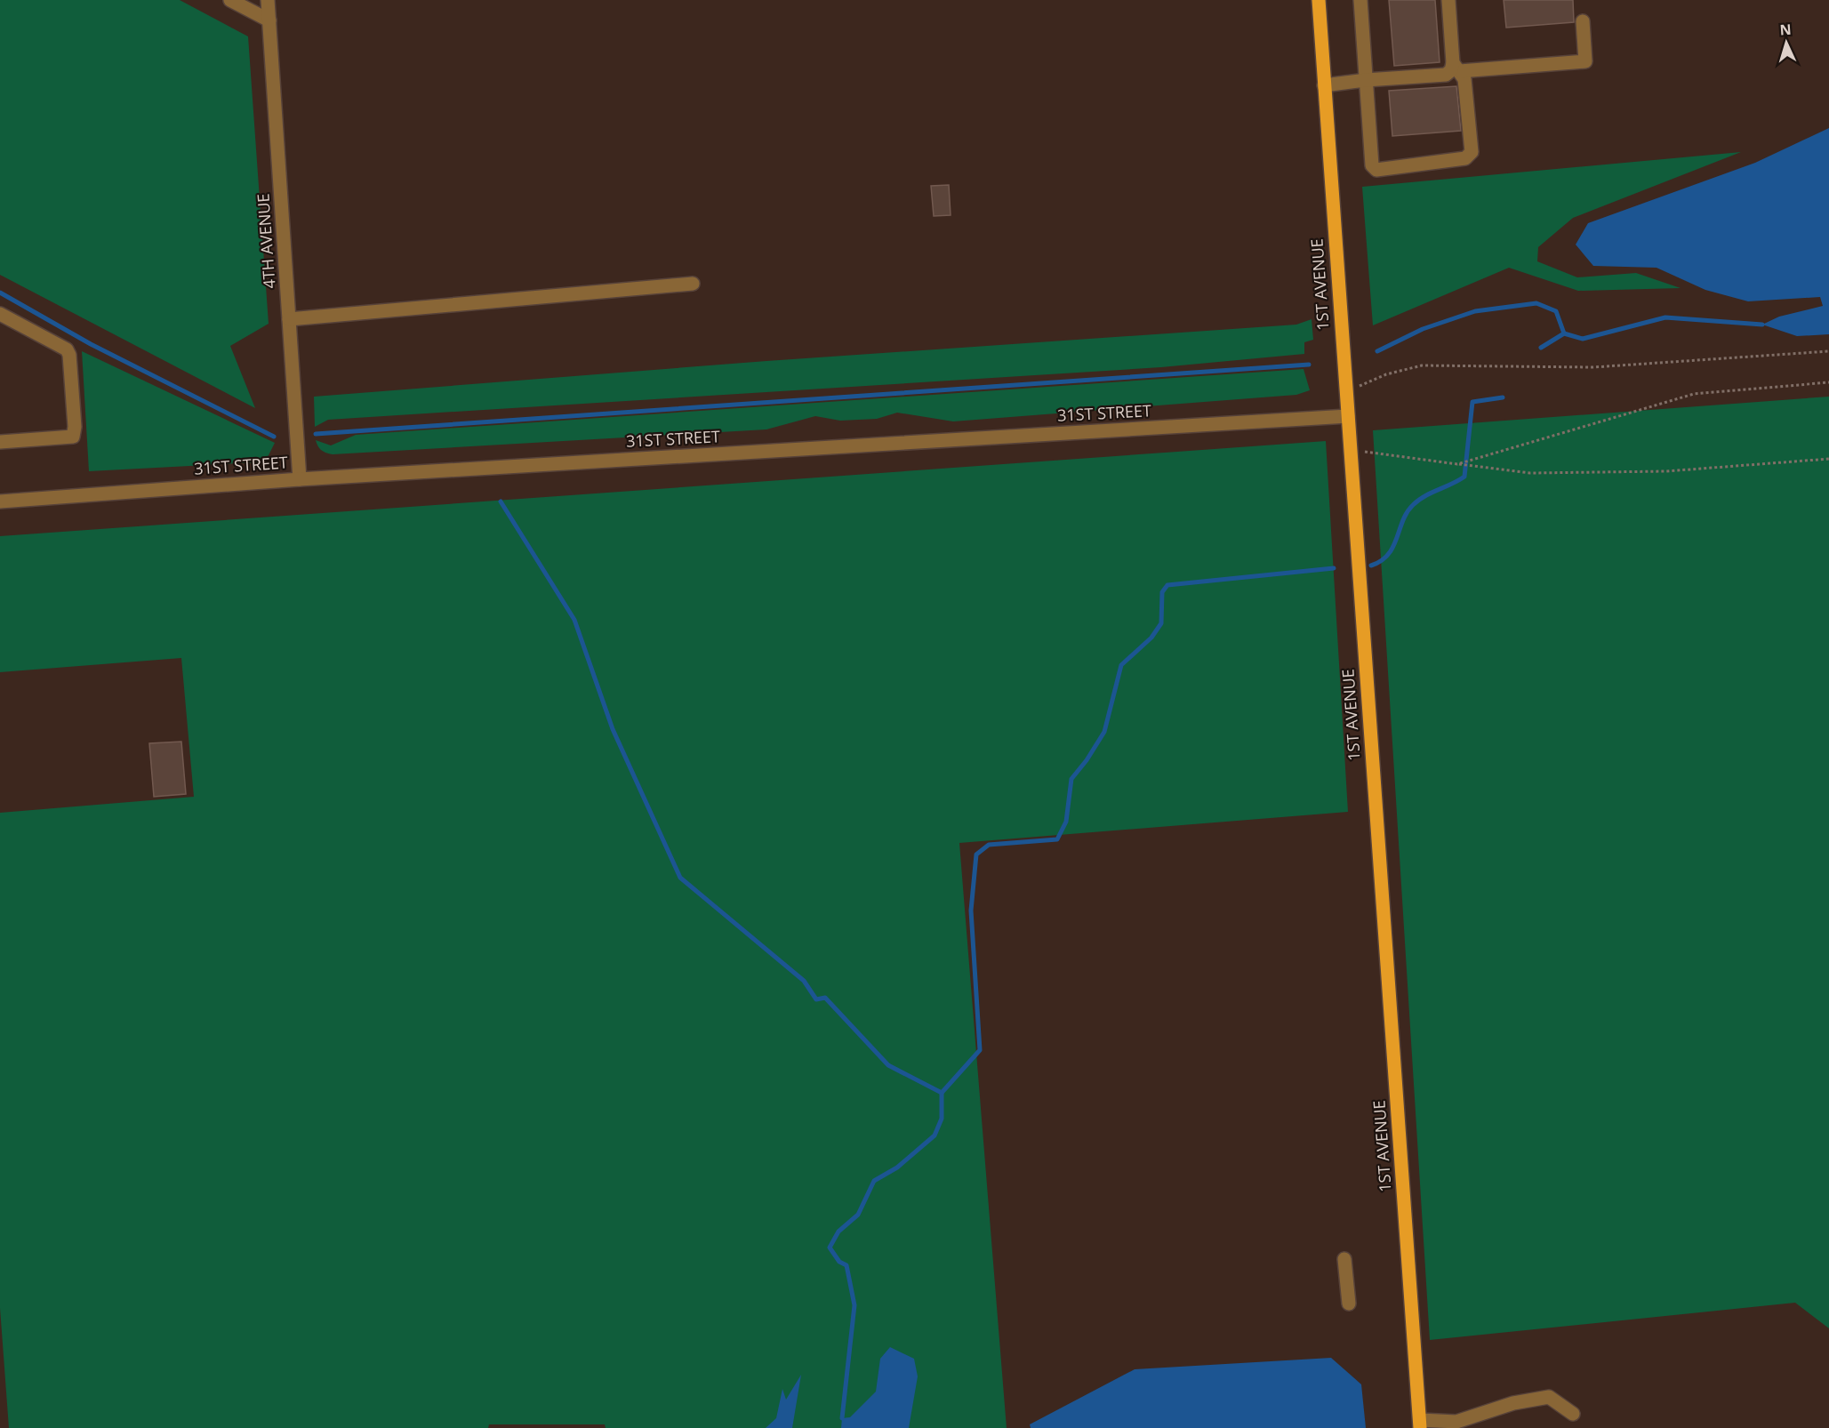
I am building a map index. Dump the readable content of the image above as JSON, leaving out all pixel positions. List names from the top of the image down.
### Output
{
  "streets": {
    "main road": ["1ST AVENUE"],
    "street": ["4TH AVENUE", "31ST STREET"]
  },
  "crossings": [
    ["4TH AVENUE", "31ST STREET"],
    ["1ST AVENUE", "31ST STREET"]
  ],
  "north": "top"
}
